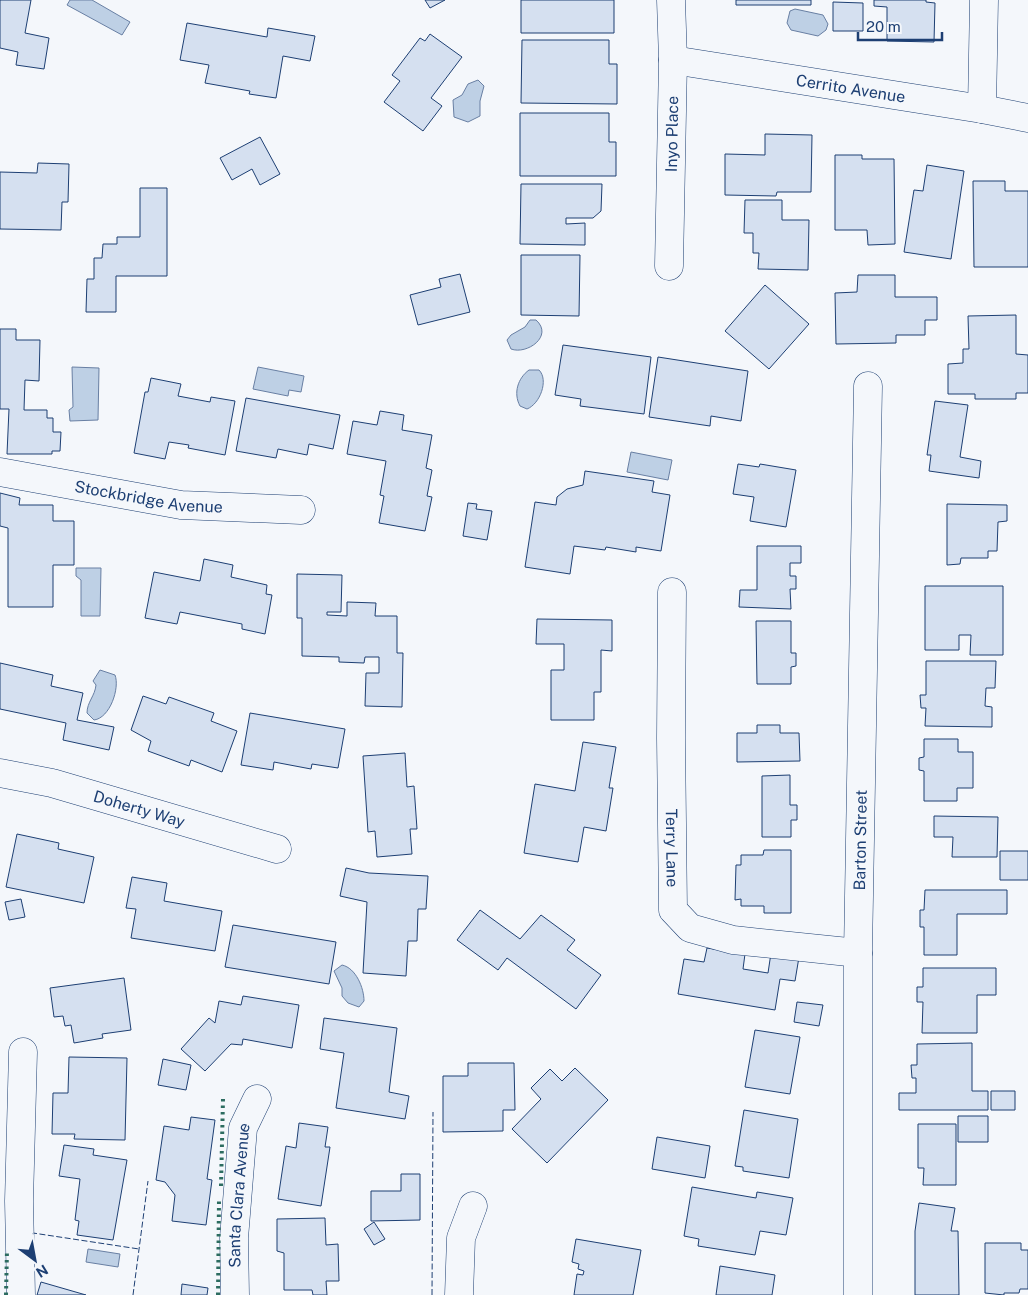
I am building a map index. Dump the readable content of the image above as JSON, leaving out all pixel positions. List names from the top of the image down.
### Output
{
  "streets": {
    "street": [
      "Cerrito Avenue",
      "Inyo Place",
      "Stockbridge Avenue",
      "Doherty Way",
      "Barton Street",
      "Terry Lane",
      "Santa Clara Avenue"
    ]
  },
  "crossings": [
    ["Cerrito Avenue", "Inyo Place"],
    ["Barton Street", "Terry Lane"]
  ],
  "scale_bar": "20 m",
  "north": "bottom right"
}
